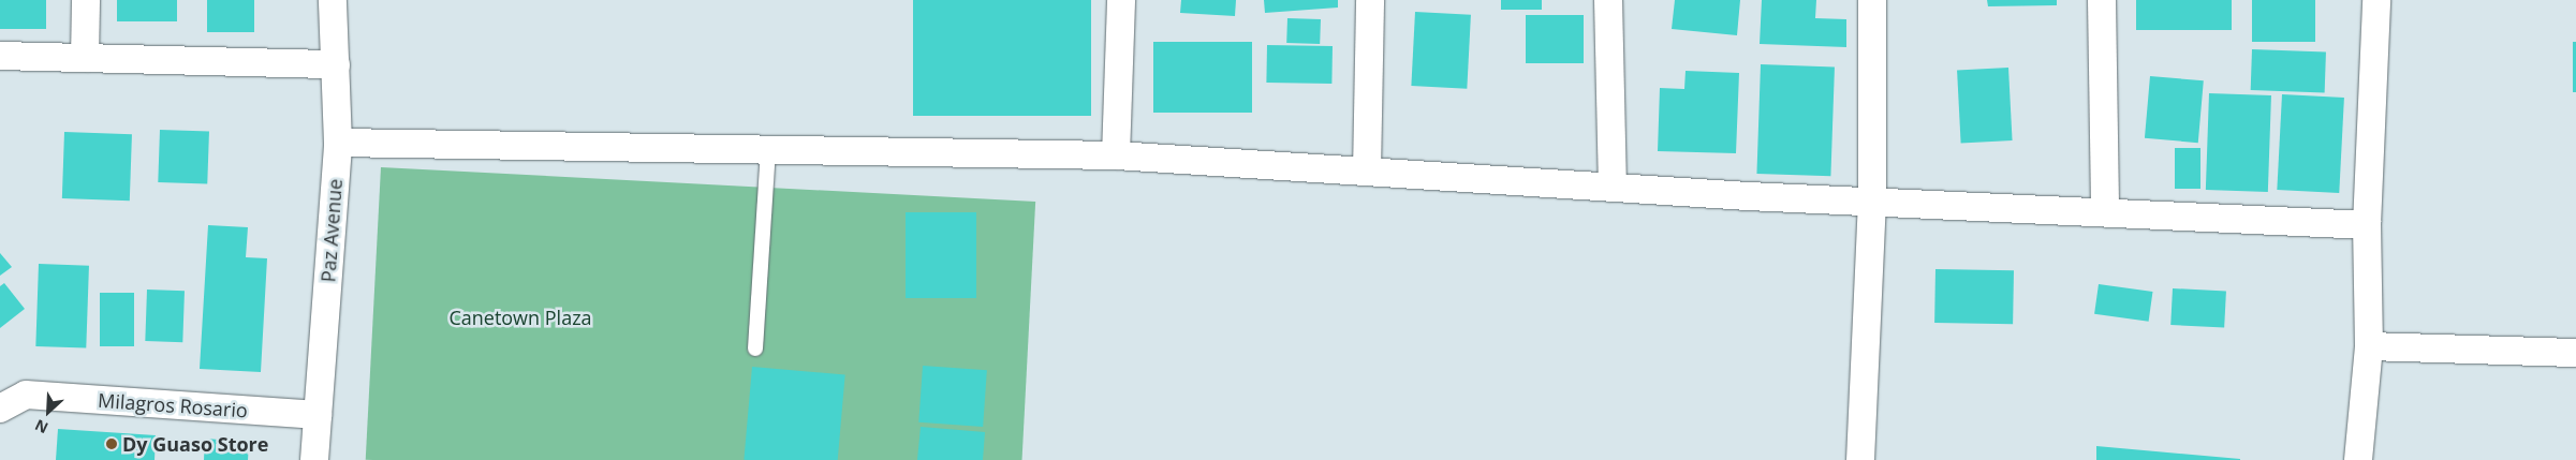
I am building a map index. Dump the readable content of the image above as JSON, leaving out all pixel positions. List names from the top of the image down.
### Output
{
  "streets": {
    "street": ["Paz Avenue", "Milagros Rosario"]
  },
  "crossings": [
    ["Paz Avenue", "Milagros Rosario"]
  ],
  "parks": ["Canetown Plaza"],
  "places": ["Dy Guaso Store"],
  "north": "bottom left"
}
